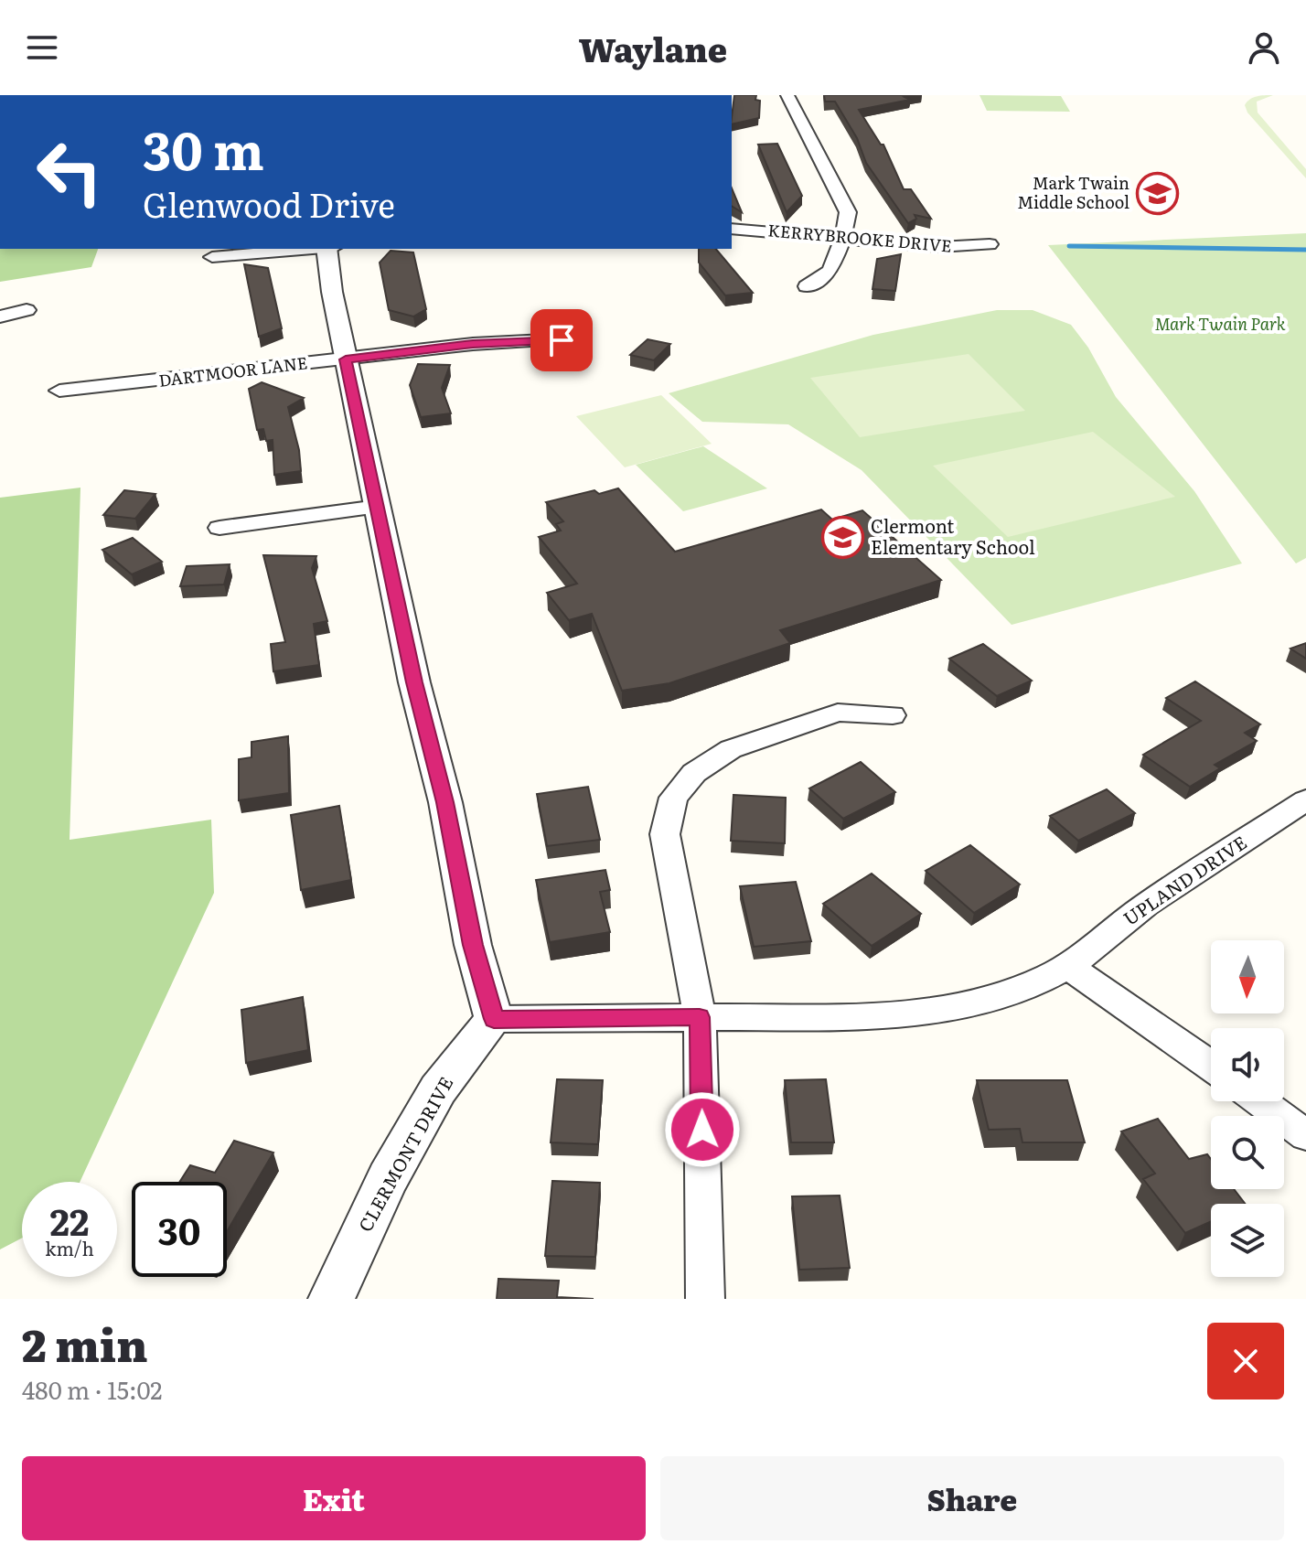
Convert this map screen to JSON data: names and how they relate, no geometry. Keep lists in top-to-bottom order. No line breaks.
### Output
{"streets":{"street":["KERRYBROOKE DRIVE","DARTMOOR LANE","UPLAND DRIVE","CLERMONT DRIVE"]},"crossings":[["UPLAND DRIVE","CLERMONT DRIVE"]],"parks":["Mark Twain Park"],"places":{"school or university":["Mark Twain Middle School","Clermont Elementary School"]},"north":"bottom","page":{"header":"Waylane","turn":["30 m","Glenwood Drive"],"speed":"22 km/h","limit":"30","heading":["2 min","480 m · 15:02"],"buttons":["Exit","Share"]}}
